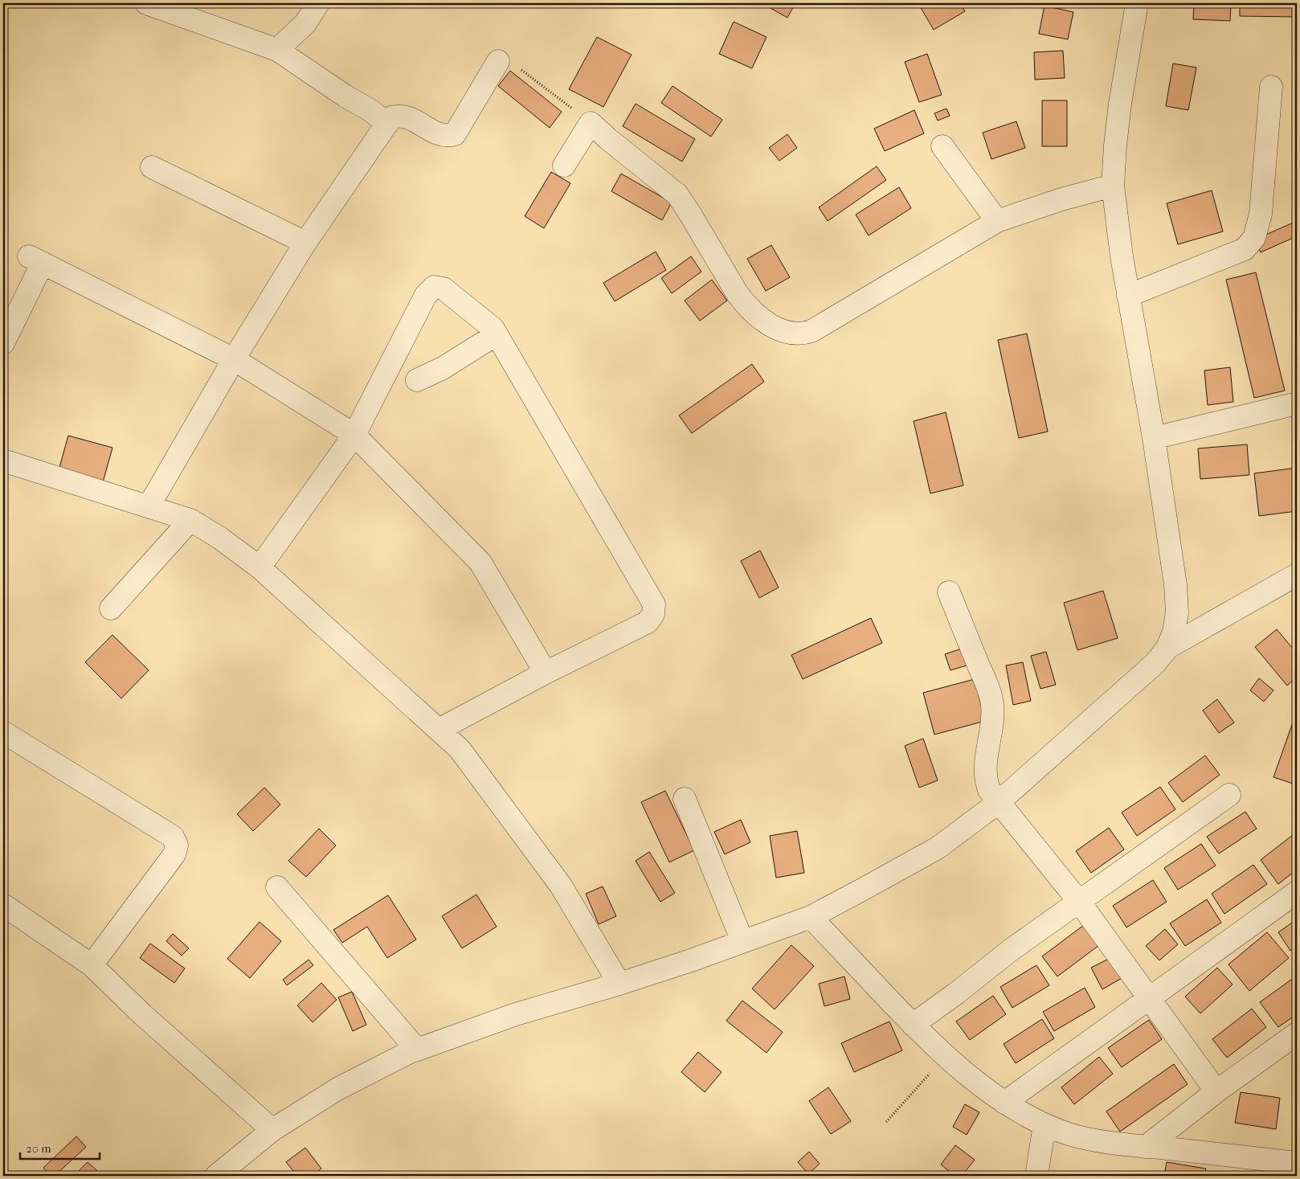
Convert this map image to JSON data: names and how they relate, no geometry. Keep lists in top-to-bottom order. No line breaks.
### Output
{"scale_bar":"20 m"}
